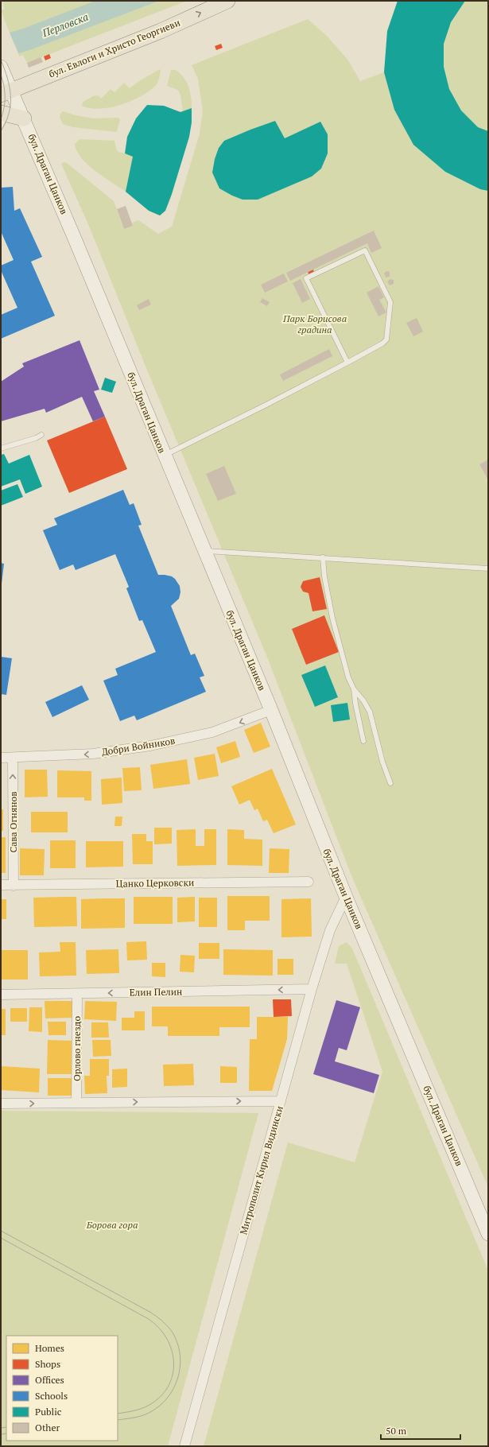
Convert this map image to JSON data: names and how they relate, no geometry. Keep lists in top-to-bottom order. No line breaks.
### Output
{"streets":{"main road":["бул. Евлоги и Христо Георгиеви"],"street":["бул. Драган Цанков","Добри Войников","Сава Огнянов","Цанко Церковски","Елин Пелин","Орлово гнездо","Митрополит Кирил Видински"]},"crossings":[["бул. Евлоги и Христо Георгиеви","бул. Драган Цанков"],["бул. Драган Цанков","Добри Войников"],["бул. Драган Цанков","Митрополит Кирил Видински"],["Добри Войников","Сава Огнянов"],["Сава Огнянов","Цанко Церковски"],["Елин Пелин","Орлово гнездо"],["Елин Пелин","Митрополит Кирил Видински"]],"one_way":["бул. Евлоги и Христо Георгиеви","Добри Войников","Сава Огнянов","Елин Пелин"],"water":["Перловска"],"parks":["Парк Борисова градина","Борова гора"],"legend":["Homes","Shops","Offices","Schools","Public","Other"],"scale_bar":"50 m"}
